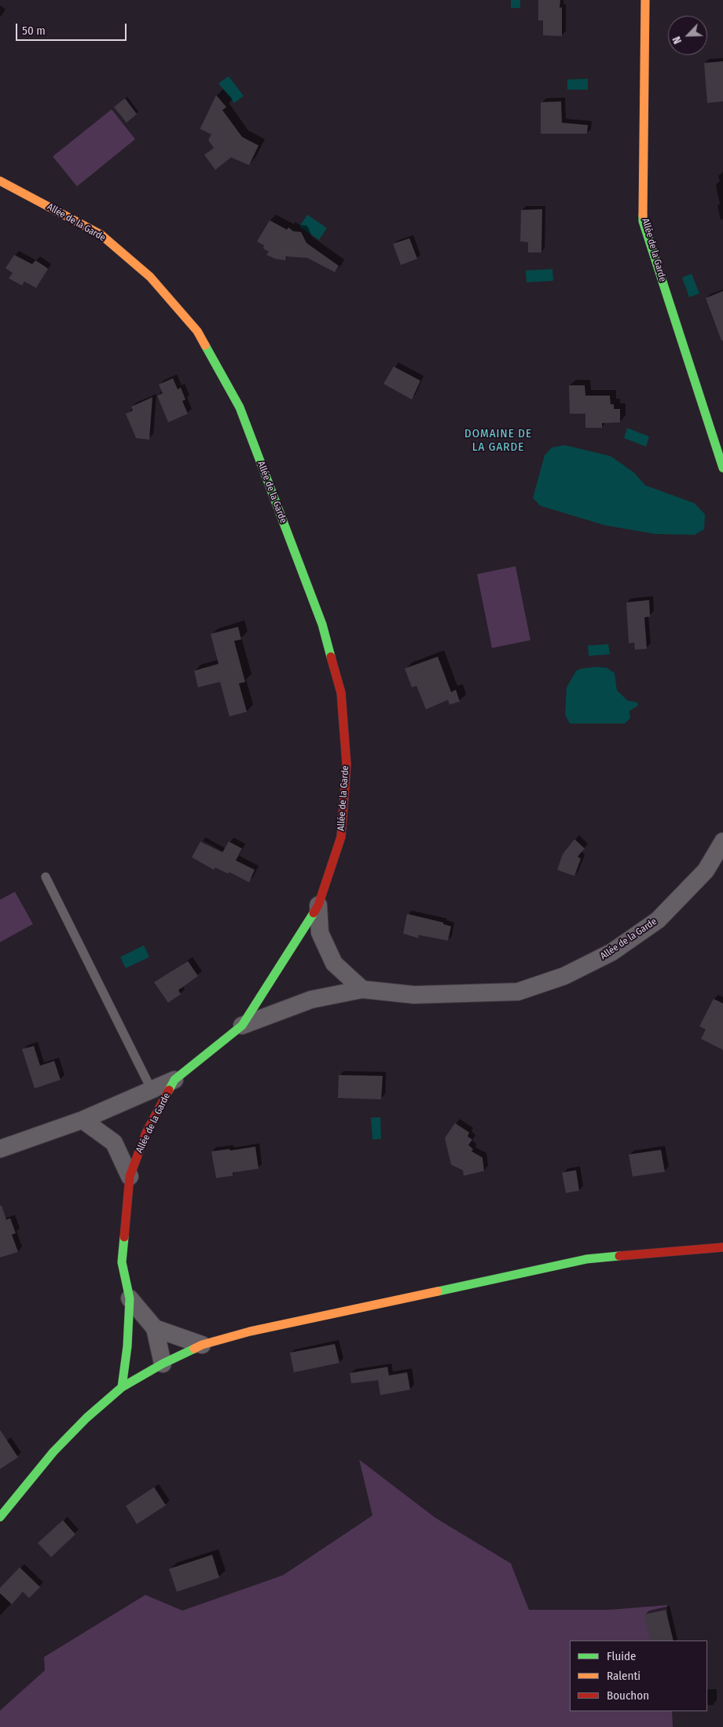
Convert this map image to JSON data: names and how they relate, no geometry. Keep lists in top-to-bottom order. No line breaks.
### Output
{"streets":{"street":["Allée de la Garde"]},"districts":["DOMAINE DE LA GARDE"],"legend":["Fluide","Ralenti","Bouchon"],"scale_bar":"50 m","north":"bottom left"}
